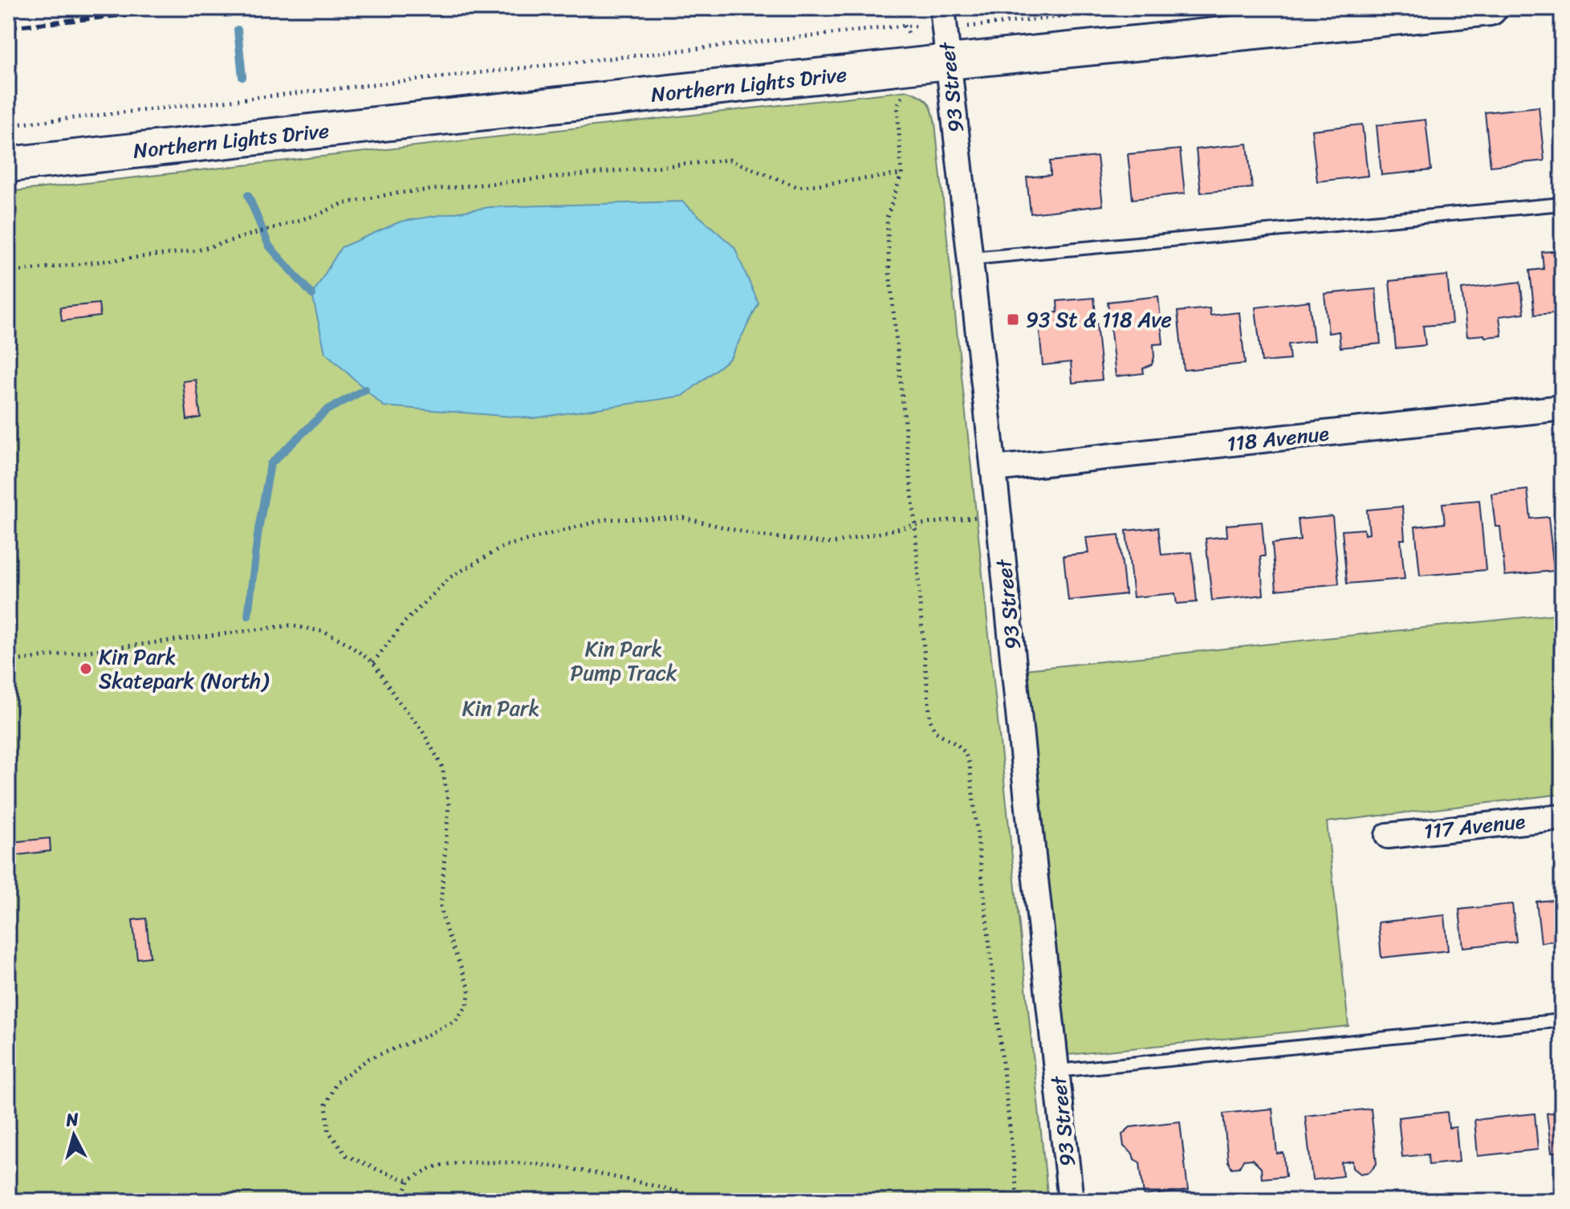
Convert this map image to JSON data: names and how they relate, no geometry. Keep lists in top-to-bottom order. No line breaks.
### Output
{"streets":{"main road":["Northern Lights Drive"],"street":["93 Street","118 Avenue","117 Avenue"]},"crossings":[["Northern Lights Drive","93 Street"],["93 Street","118 Avenue"]],"parks":["Kin Park Pump Track","Kin Park"],"places":{"transit":["93 St & 118 Ave"],"other":["Kin Park Skatepark (North)"]},"north":"top"}
